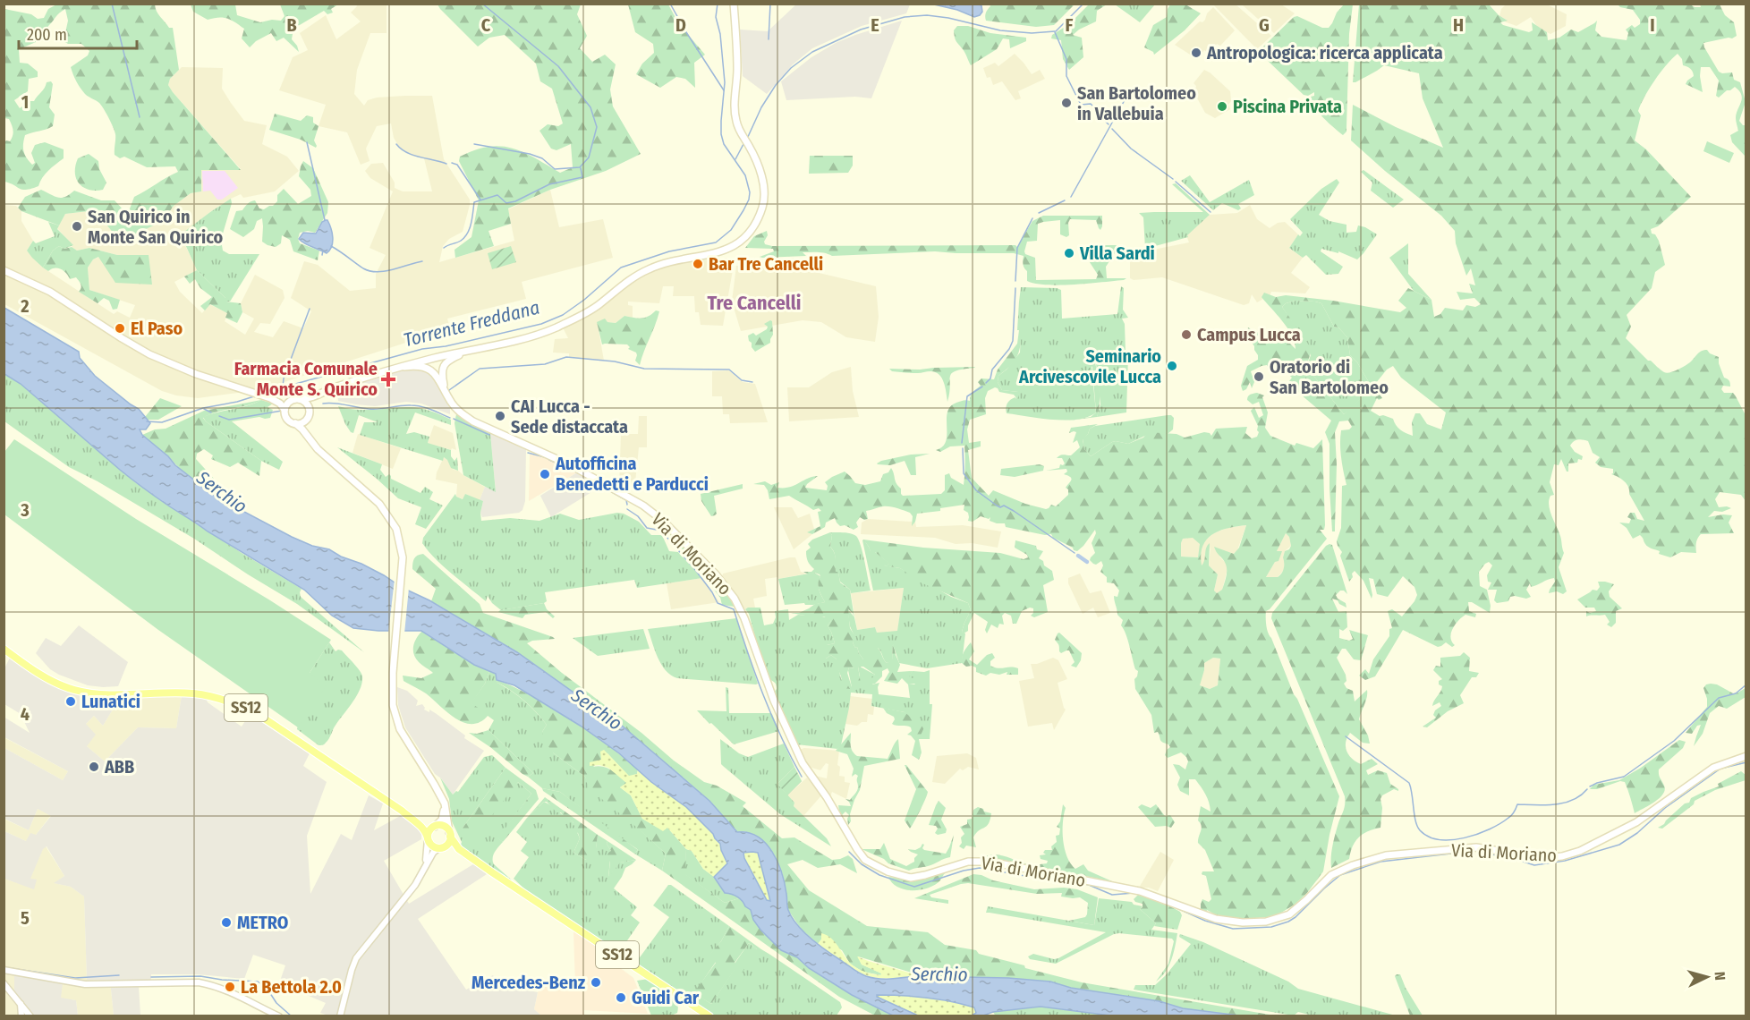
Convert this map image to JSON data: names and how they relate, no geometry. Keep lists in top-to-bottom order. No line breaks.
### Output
{"streets":{"main road":["Via di Moriano","SS12"]},"districts":["Tre Cancelli"],"water":["Torrente Freddana","Serchio"],"places":{"other":["Antropologica: ricerca applicata","San Bartolomeo in Vallebuia","Piscina Privata","San Quirico in Monte San Quirico","Villa Sardi","Bar Tre Cancelli","El Paso","Campus Lucca","Seminario Arcivescovile Lucca","Oratorio di San Bartolomeo","CAI Lucca - Sede distaccata","Autofficina Benedetti e Parducci","Lunatici","ABB","METRO","Mercedes-Benz","La Bettola 2.0","Guidi Car"],"health":["Farmacia Comunale Monte S. Quirico"]},"scale_bar":"200 m","north":"right","grid":{"columns":["B","C","D","E","F","G","H","I"],"rows":["1","2","3","4","5"]}}
